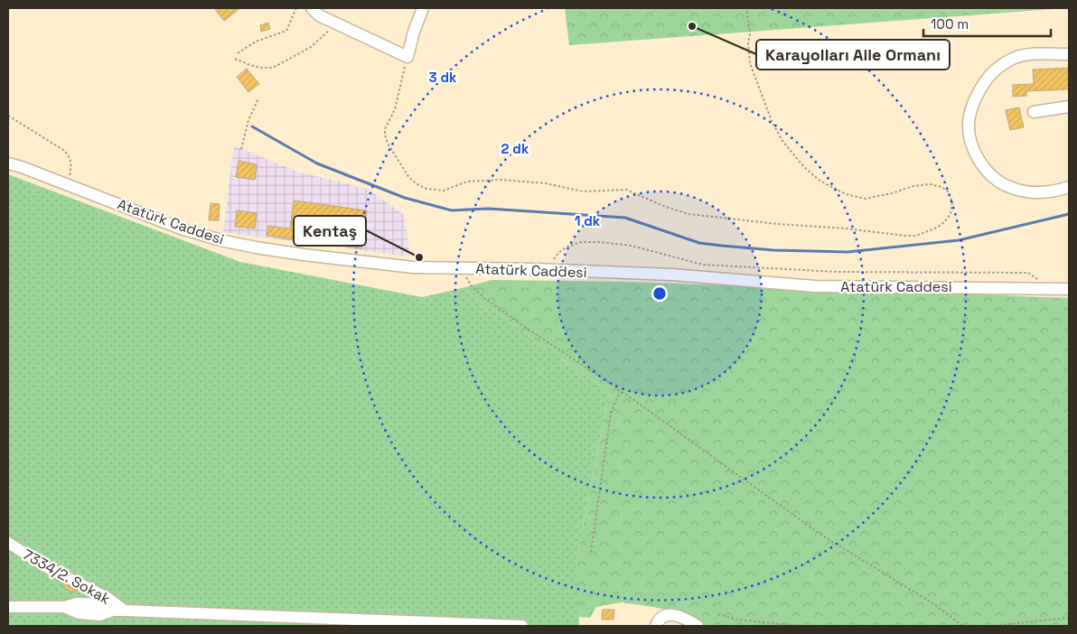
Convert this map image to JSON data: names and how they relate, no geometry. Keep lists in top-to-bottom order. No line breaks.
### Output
{"streets":{"street":["Atatürk Caddesi","7334/2. Sokak"]},"places":["Karayolları Aile Ormanı","Kentaş"],"scale_bar":"100 m","rings":["3 dk","2 dk","1 dk"]}
